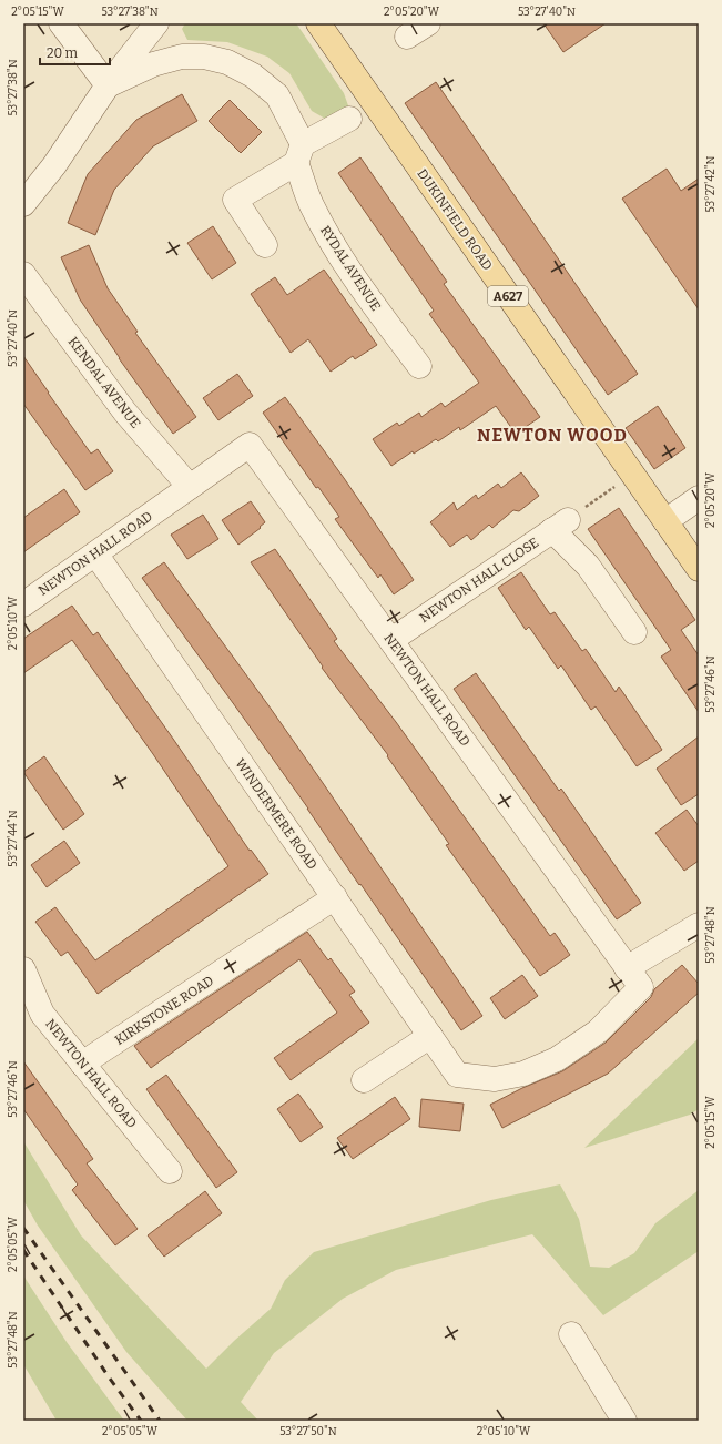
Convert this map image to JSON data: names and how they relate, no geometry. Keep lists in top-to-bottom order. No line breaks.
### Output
{"streets":{"main road":["DUKINFIELD ROAD","A627"],"street":["RYDAL AVENUE","KENDAL AVENUE","NEWTON HALL ROAD","NEWTON HALL CLOSE","WINDERMERE ROAD","KIRKSTONE ROAD"]},"crossings":[["KENDAL AVENUE","NEWTON HALL ROAD"],["NEWTON HALL ROAD","NEWTON HALL CLOSE"],["NEWTON HALL ROAD","WINDERMERE ROAD"],["NEWTON HALL ROAD","KIRKSTONE ROAD"],["WINDERMERE ROAD","KIRKSTONE ROAD"]],"districts":["NEWTON WOOD"],"scale_bar":"20 m","coordinates":["2°05'15\"W","53°27'38\"N","2°05'20\"W","53°27'40\"N","53°27'42\"N","2°05'10\"W","53°27'46\"N","53°27'44\"N","53°27'48\"N","2°05'05\"W","53°27'50\"N"]}
